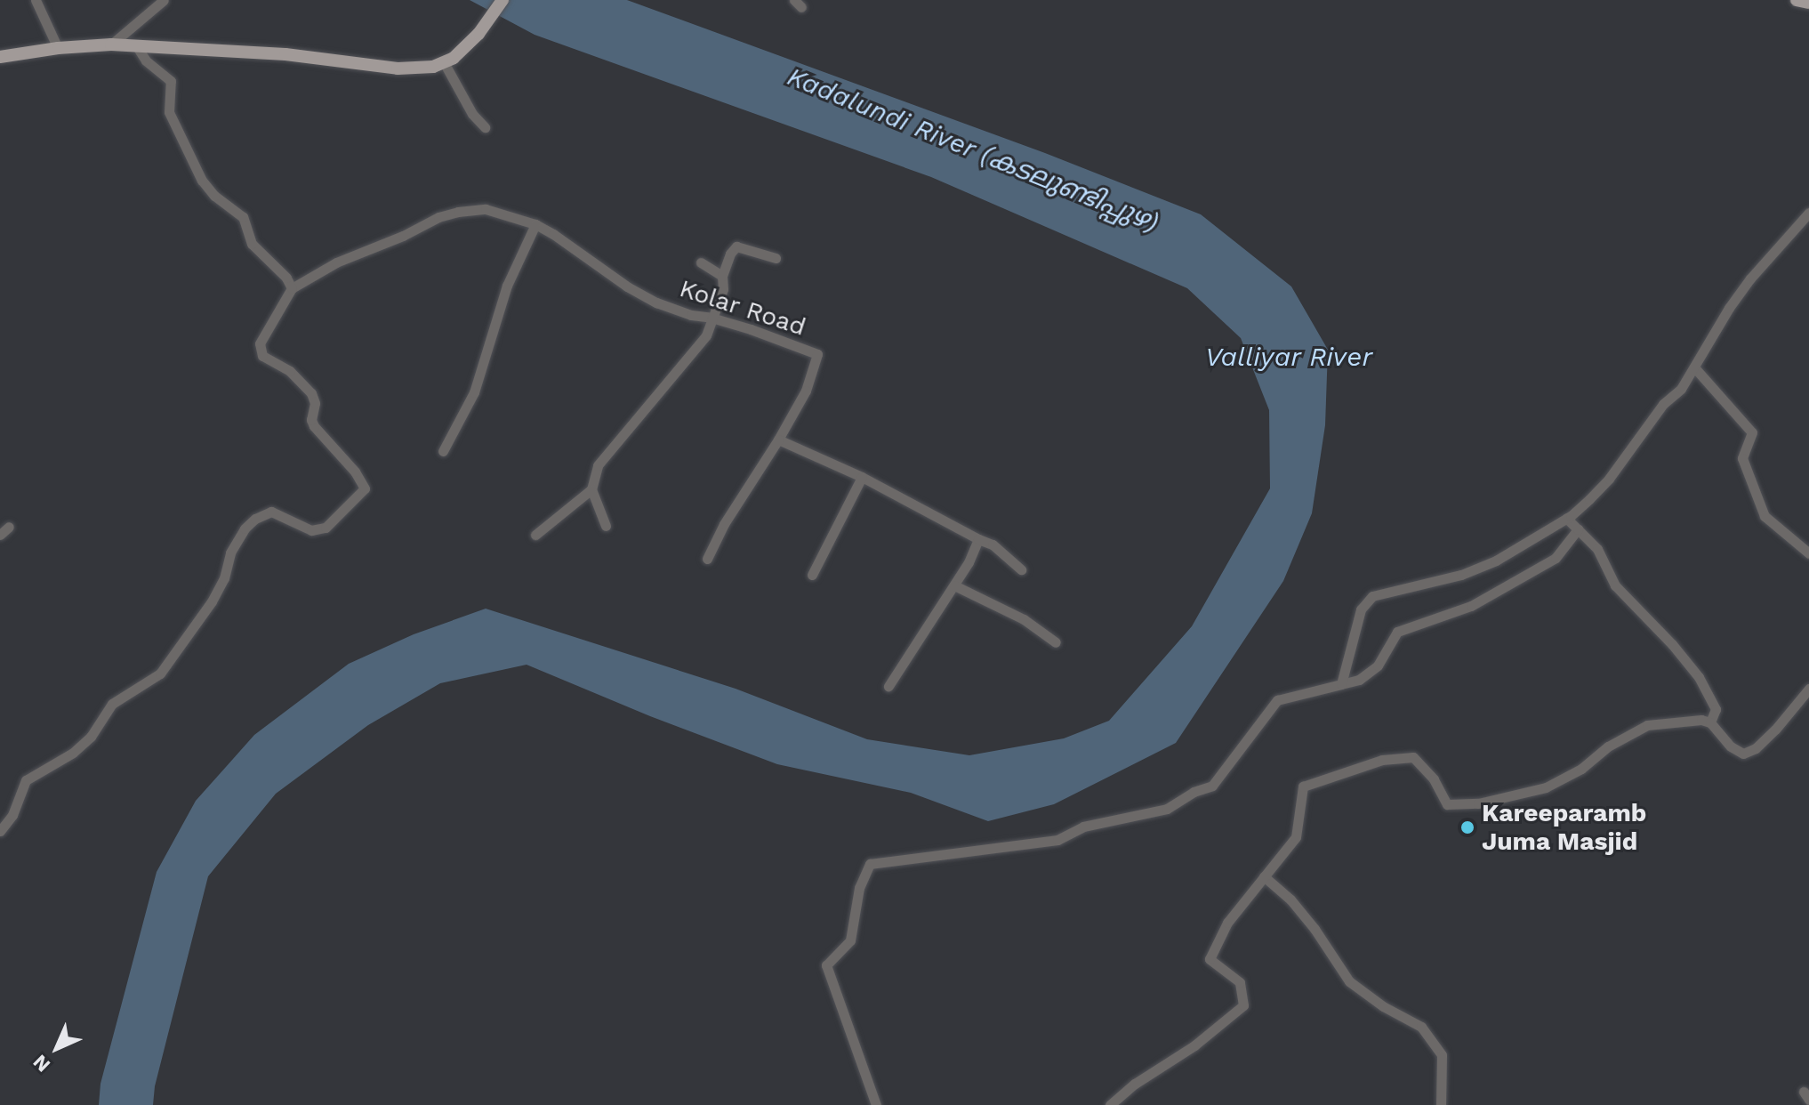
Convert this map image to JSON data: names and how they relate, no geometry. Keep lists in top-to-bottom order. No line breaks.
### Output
{"streets":{"street":["Kolar Road"]},"water":["Kadalundi River (കടലുണ്ടിപ്പുഴ)","Valliyar River"],"places":["Kareeparamb Juma Masjid"],"north":"bottom left"}
